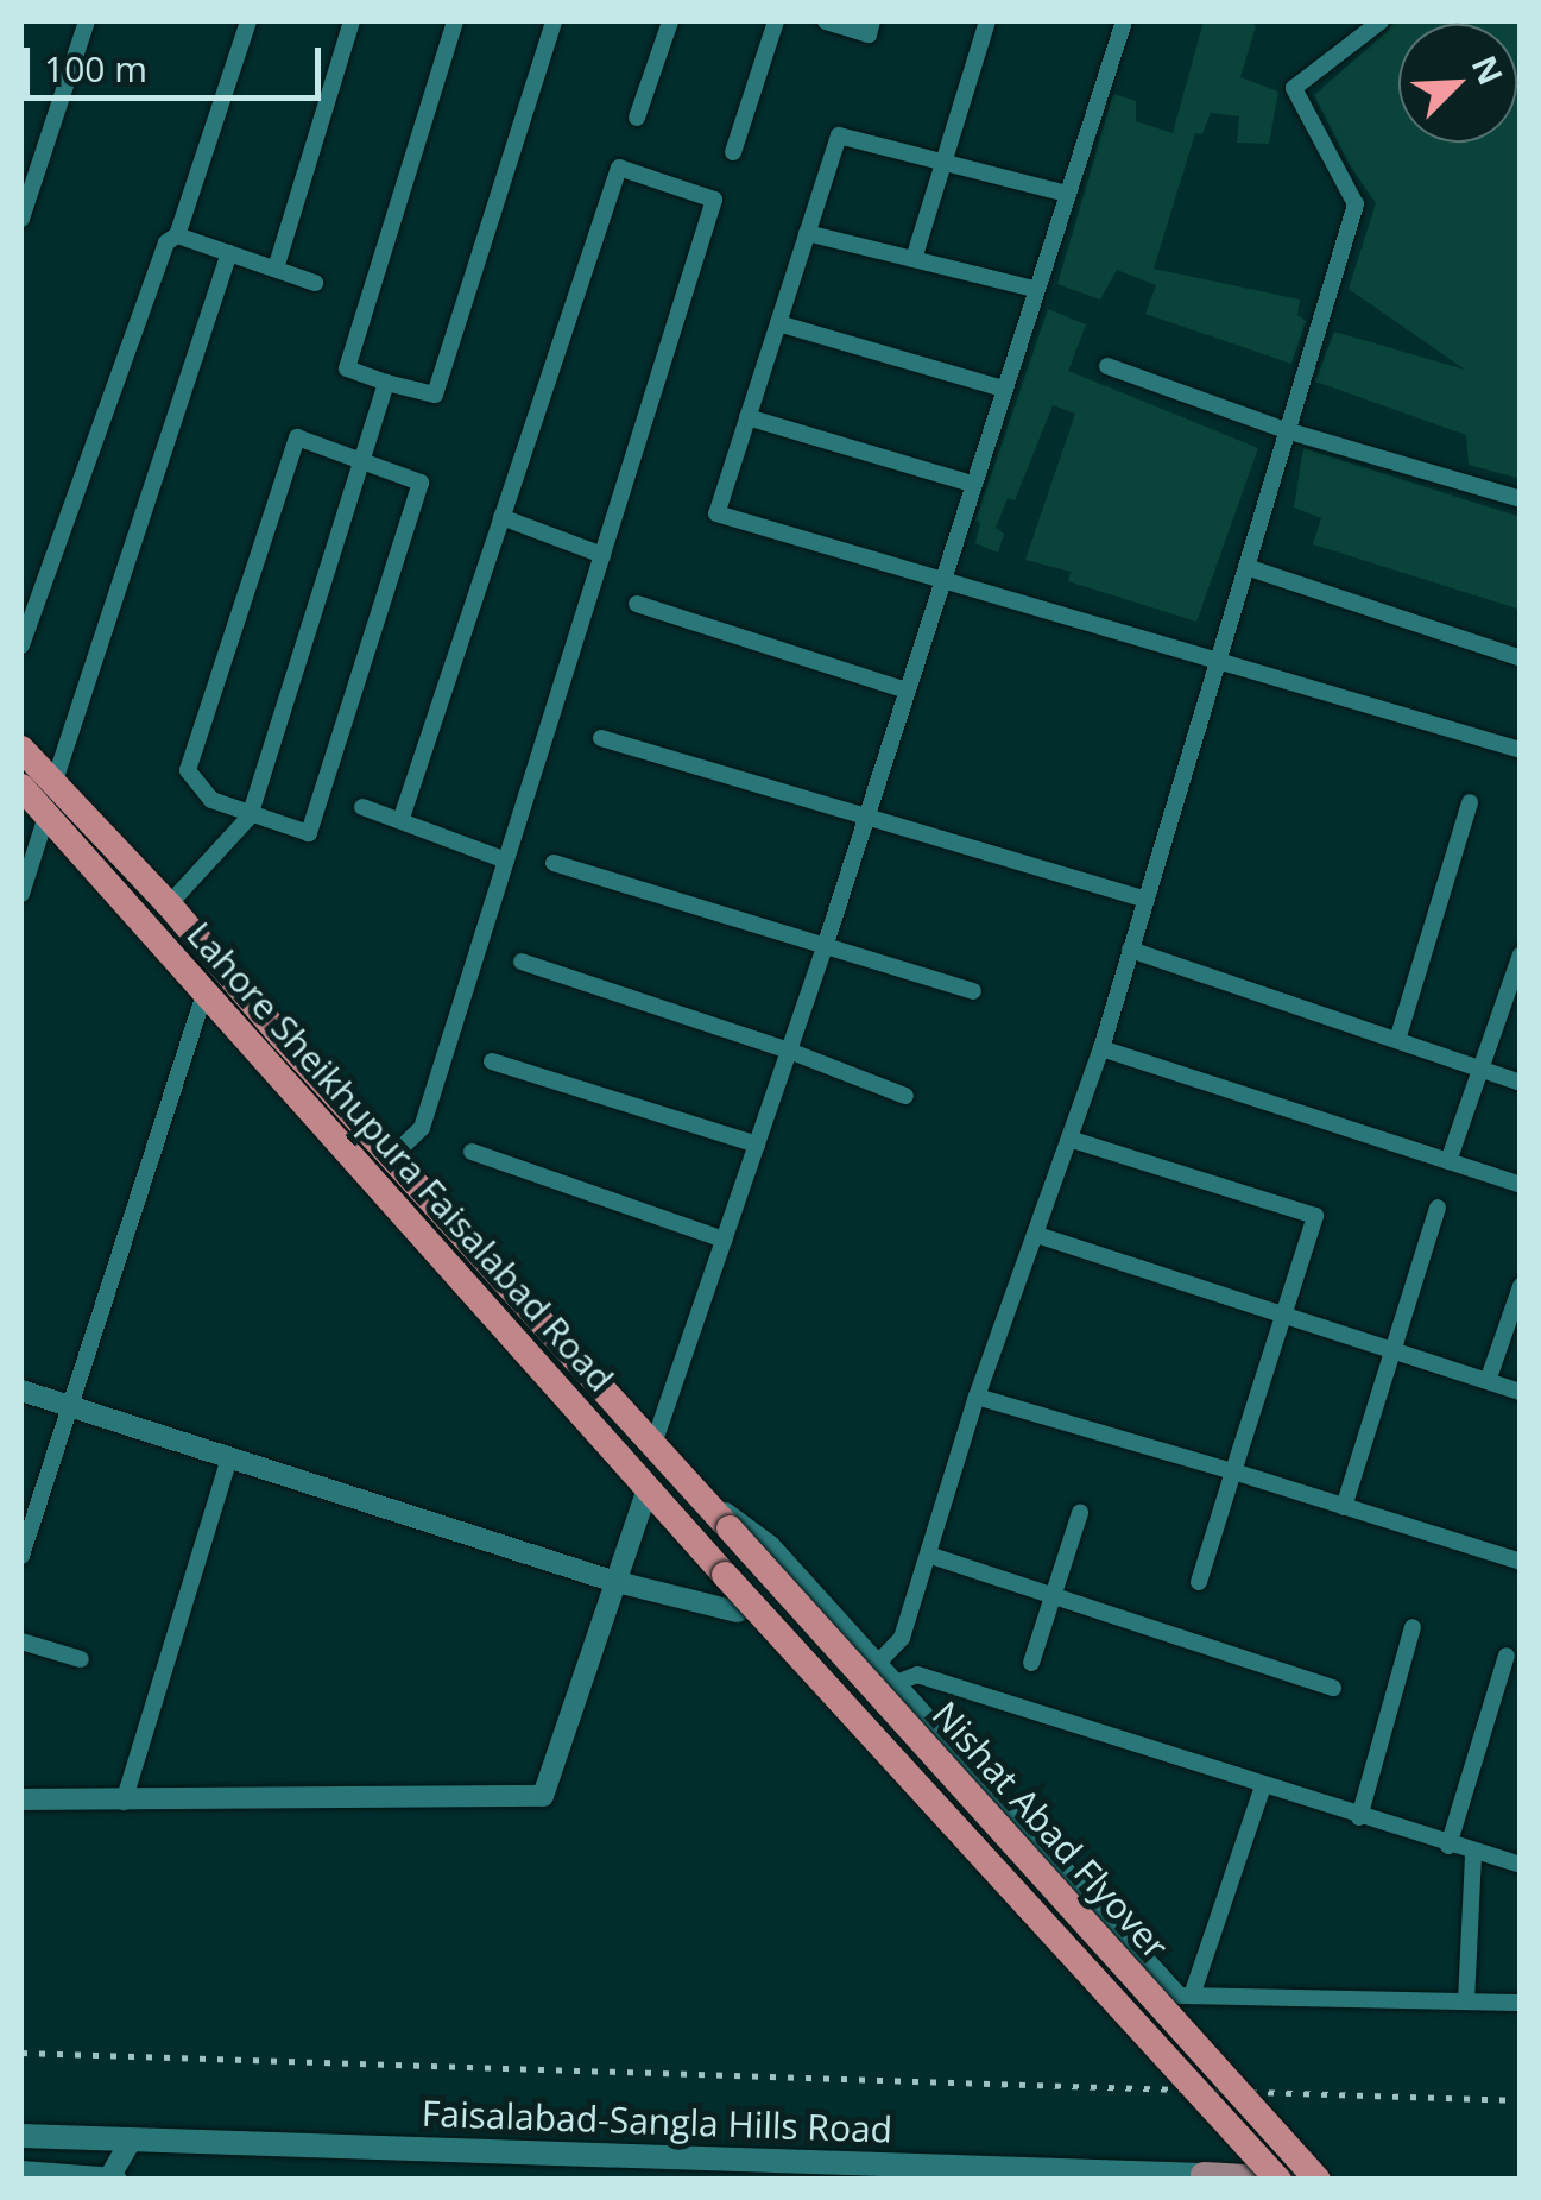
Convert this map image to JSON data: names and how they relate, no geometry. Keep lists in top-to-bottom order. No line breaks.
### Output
{"streets":{"highway":["Lahore Sheikhupura Faisalabad Road","Nishat Abad Flyover"],"main road":["Faisalabad-Sangla Hills Road"]},"crossings":[["Lahore Sheikhupura Faisalabad Road","Nishat Abad Flyover"]],"scale_bar":"100 m","north":"top right"}
